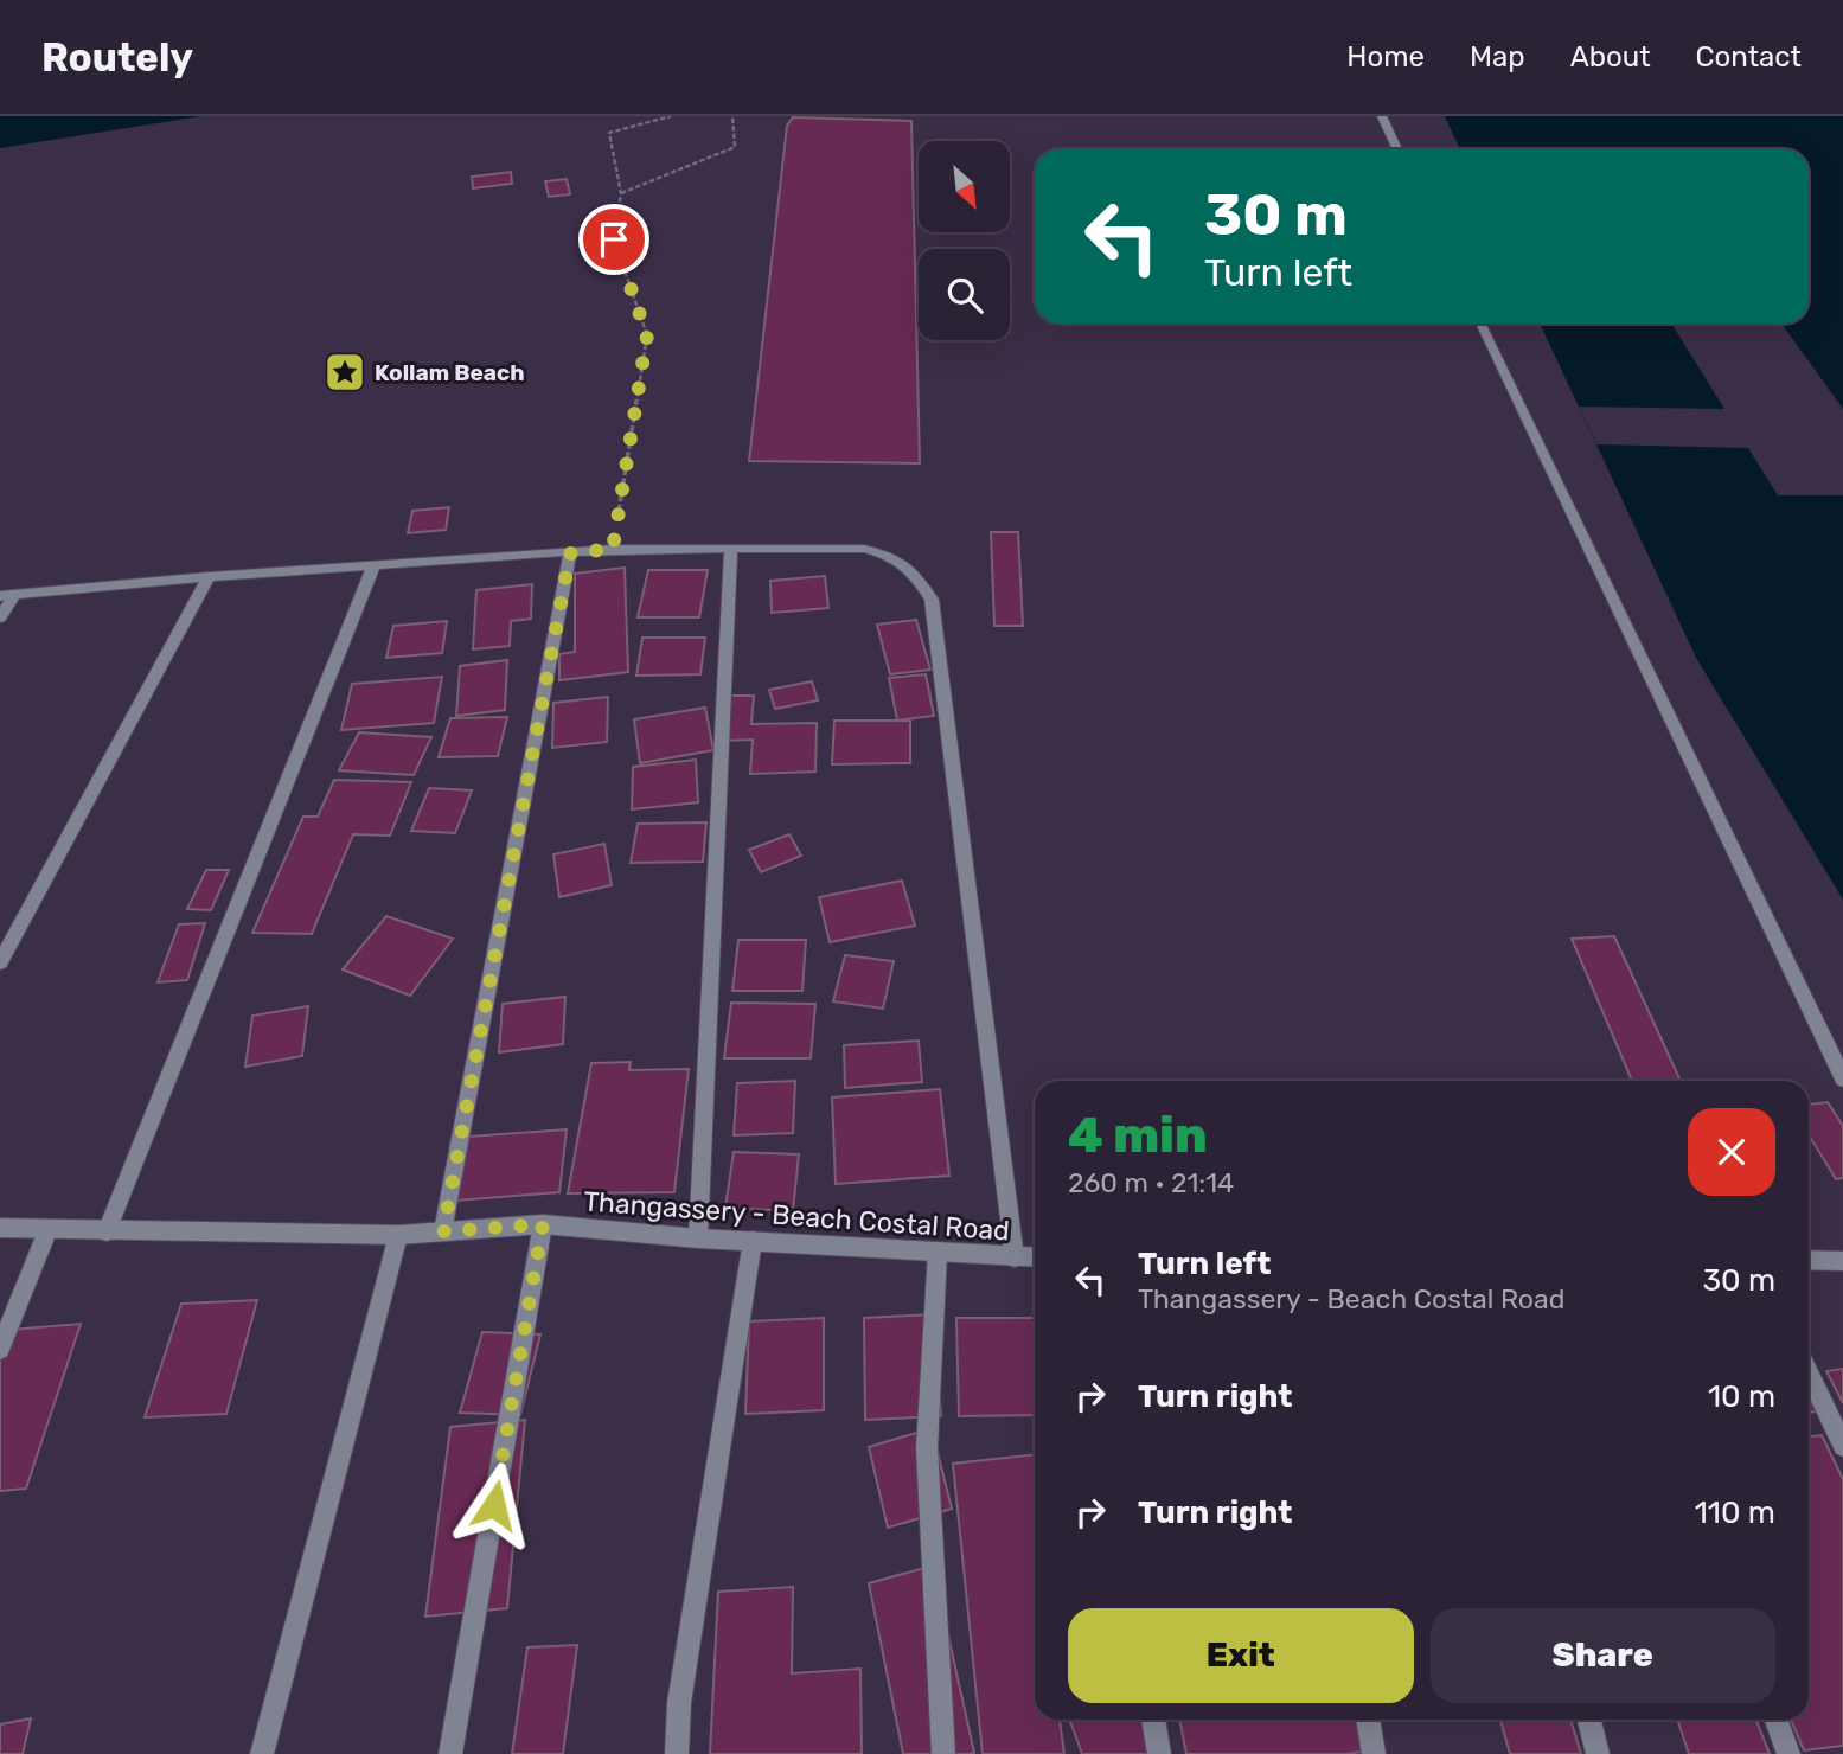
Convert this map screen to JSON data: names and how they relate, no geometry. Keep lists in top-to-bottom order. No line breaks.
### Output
{"streets":{"street":["Thangassery - Beach Costal Road"]},"places":{"place":["Kollam Beach"]},"north":"bottom right","page":{"header":"Routely","nav":["Home","Map","About","Contact"],"turn":["30 m","Turn left"],"heading":["4 min","260 m · 21:14"],"list":[{"name":"Turn left","note":"Thangassery - Beach Costal Road","value":"30 m"},{"name":"Turn right","value":"10 m"},{"name":"Turn right","value":"110 m"}],"buttons":["Exit","Share"]}}
